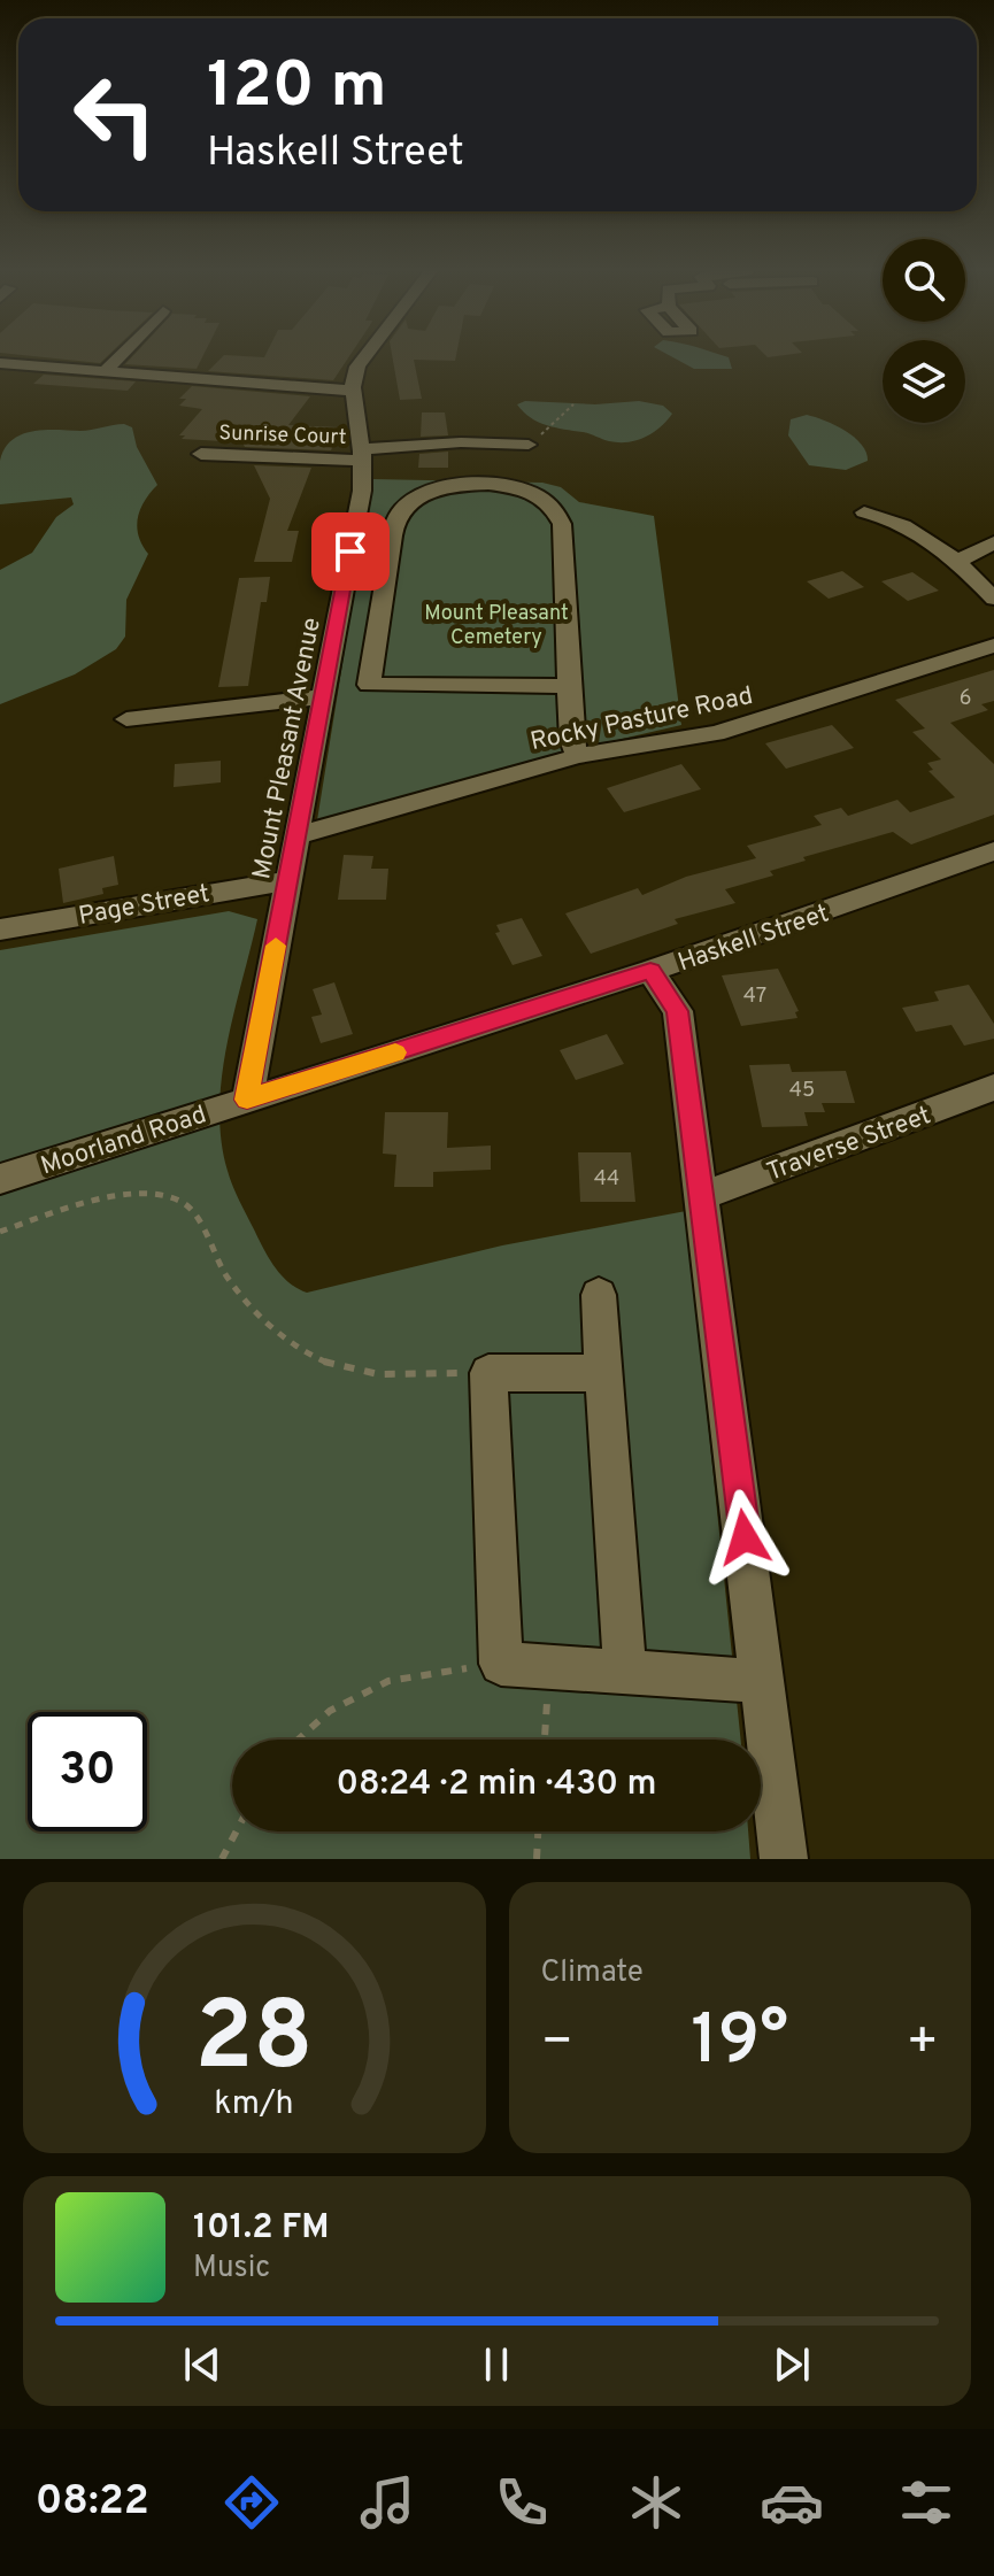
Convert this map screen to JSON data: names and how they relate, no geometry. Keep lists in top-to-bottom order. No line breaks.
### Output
{"streets":{"street":["Sunrise Court","Rocky Pasture Road","Mount Pleasant Avenue","Page Street","Haskell Street","Moorland Road","Traverse Street"]},"crossings":[["Sunrise Court","Mount Pleasant Avenue"],["Rocky Pasture Road","Mount Pleasant Avenue"],["Mount Pleasant Avenue","Page Street"],["Mount Pleasant Avenue","Haskell Street"],["Mount Pleasant Avenue","Moorland Road"],["Haskell Street","Moorland Road"]],"parks":["Mount Pleasant Cemetery"],"house_numbers":["6","47","45","44"],"page":{"turn":["120 m","Haskell Street"],"limit":"30","trip":"08:24 · 2 min · 430 m","tile":"Climate","heat":["−","19°","+"],"song":["101.2 FM","Music"],"tabs":"08:22","gauge":["28","km/h"]}}
